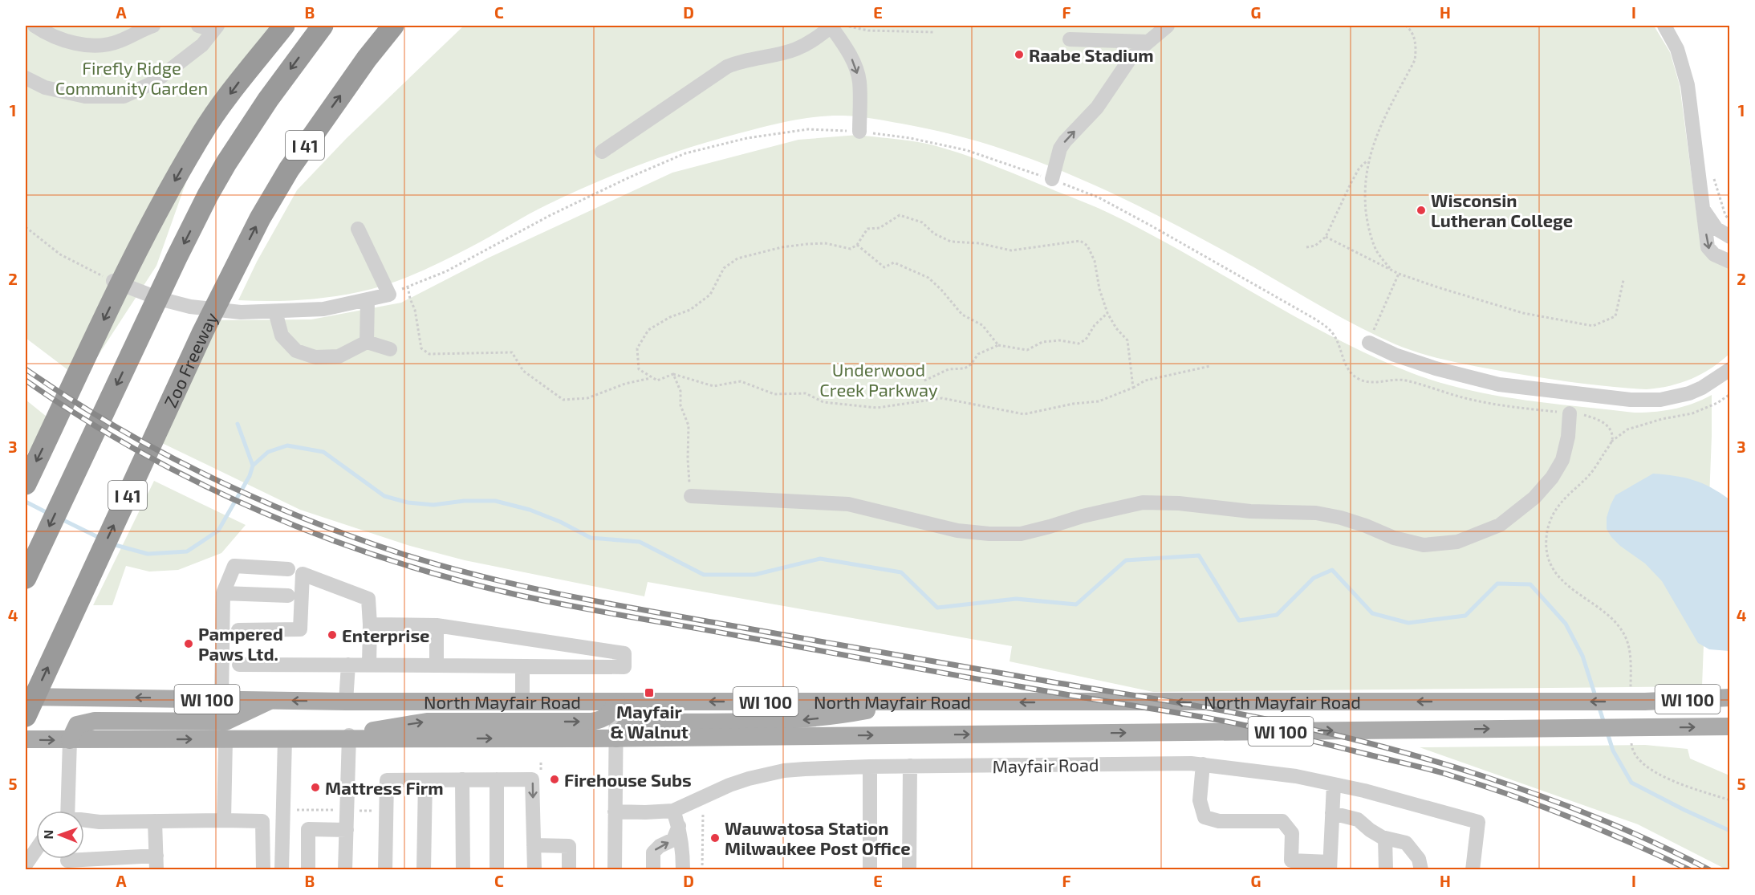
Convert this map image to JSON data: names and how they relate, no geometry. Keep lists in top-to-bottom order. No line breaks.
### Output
{"streets":{"highway":["I 41","Zoo Freeway"],"main road":["WI 100","North Mayfair Road"],"street":["Mayfair Road"]},"parks":["Firefly Ridge Community Garden","Underwood Creek Parkway"],"places":{"other":["Raabe Stadium","Wisconsin Lutheran College","Enterprise","Pampered Paws Ltd.","Firehouse Subs","Mattress Firm","Wauwatosa Station Milwaukee Post Office"],"transit":["Mayfair & Walnut"]},"north":"left","grid":{"columns":["A","B","C","D","E","F","G","H","I"],"rows":["1","2","3","4","5"]}}
